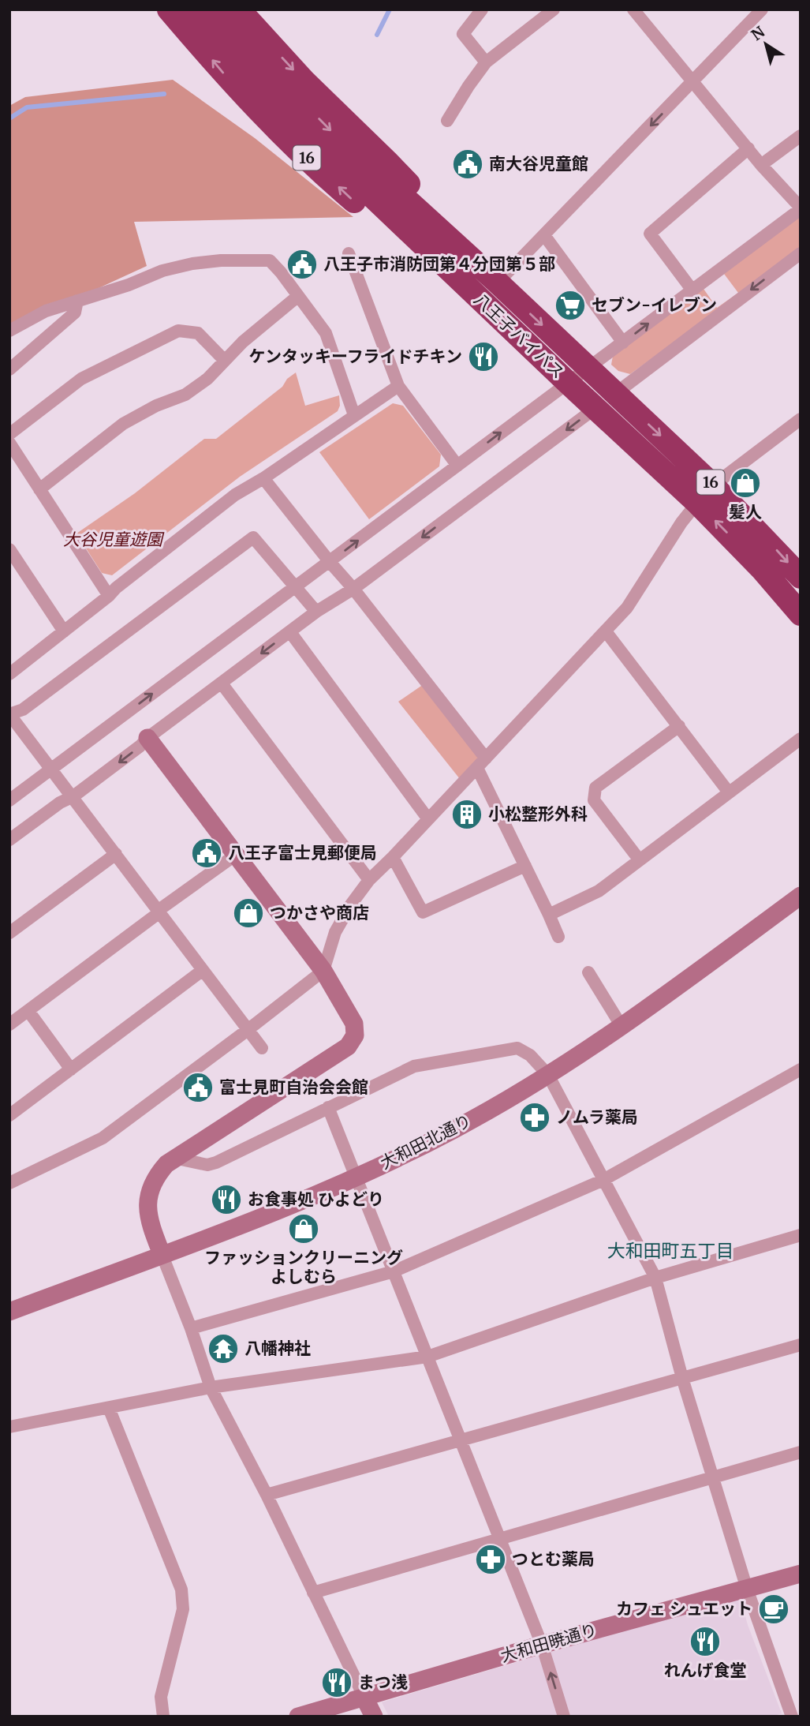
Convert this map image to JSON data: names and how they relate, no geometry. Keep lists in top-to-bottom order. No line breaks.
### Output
{"streets":{"highway":["16","八王子バイパス"],"street":["大和田北通り","大和田暁通り"]},"crossings":[["16","八王子バイパス"]],"districts":["大和田町五丁目"],"parks":["大谷児童遊園"],"places":{"public building":["南大谷児童館","八王子市消防団第４分団第５部","八王子富士見郵便局","富士見町自治会会館"],"supermarket":["セブン-イレブン"],"restaurant":["ケンタッキーフライドチキン","お食事処 ひよどり","れんげ食堂","まつ浅"],"shop":["髪人","つかさや商店","ファッションクリーニング よしむら"],"building":["小松整形外科"],"pharmacy":["ノムラ薬局","つとむ薬局"],"temple":["八幡神社"],"cafe":["カフェ シュエット"]},"north":"top left"}
